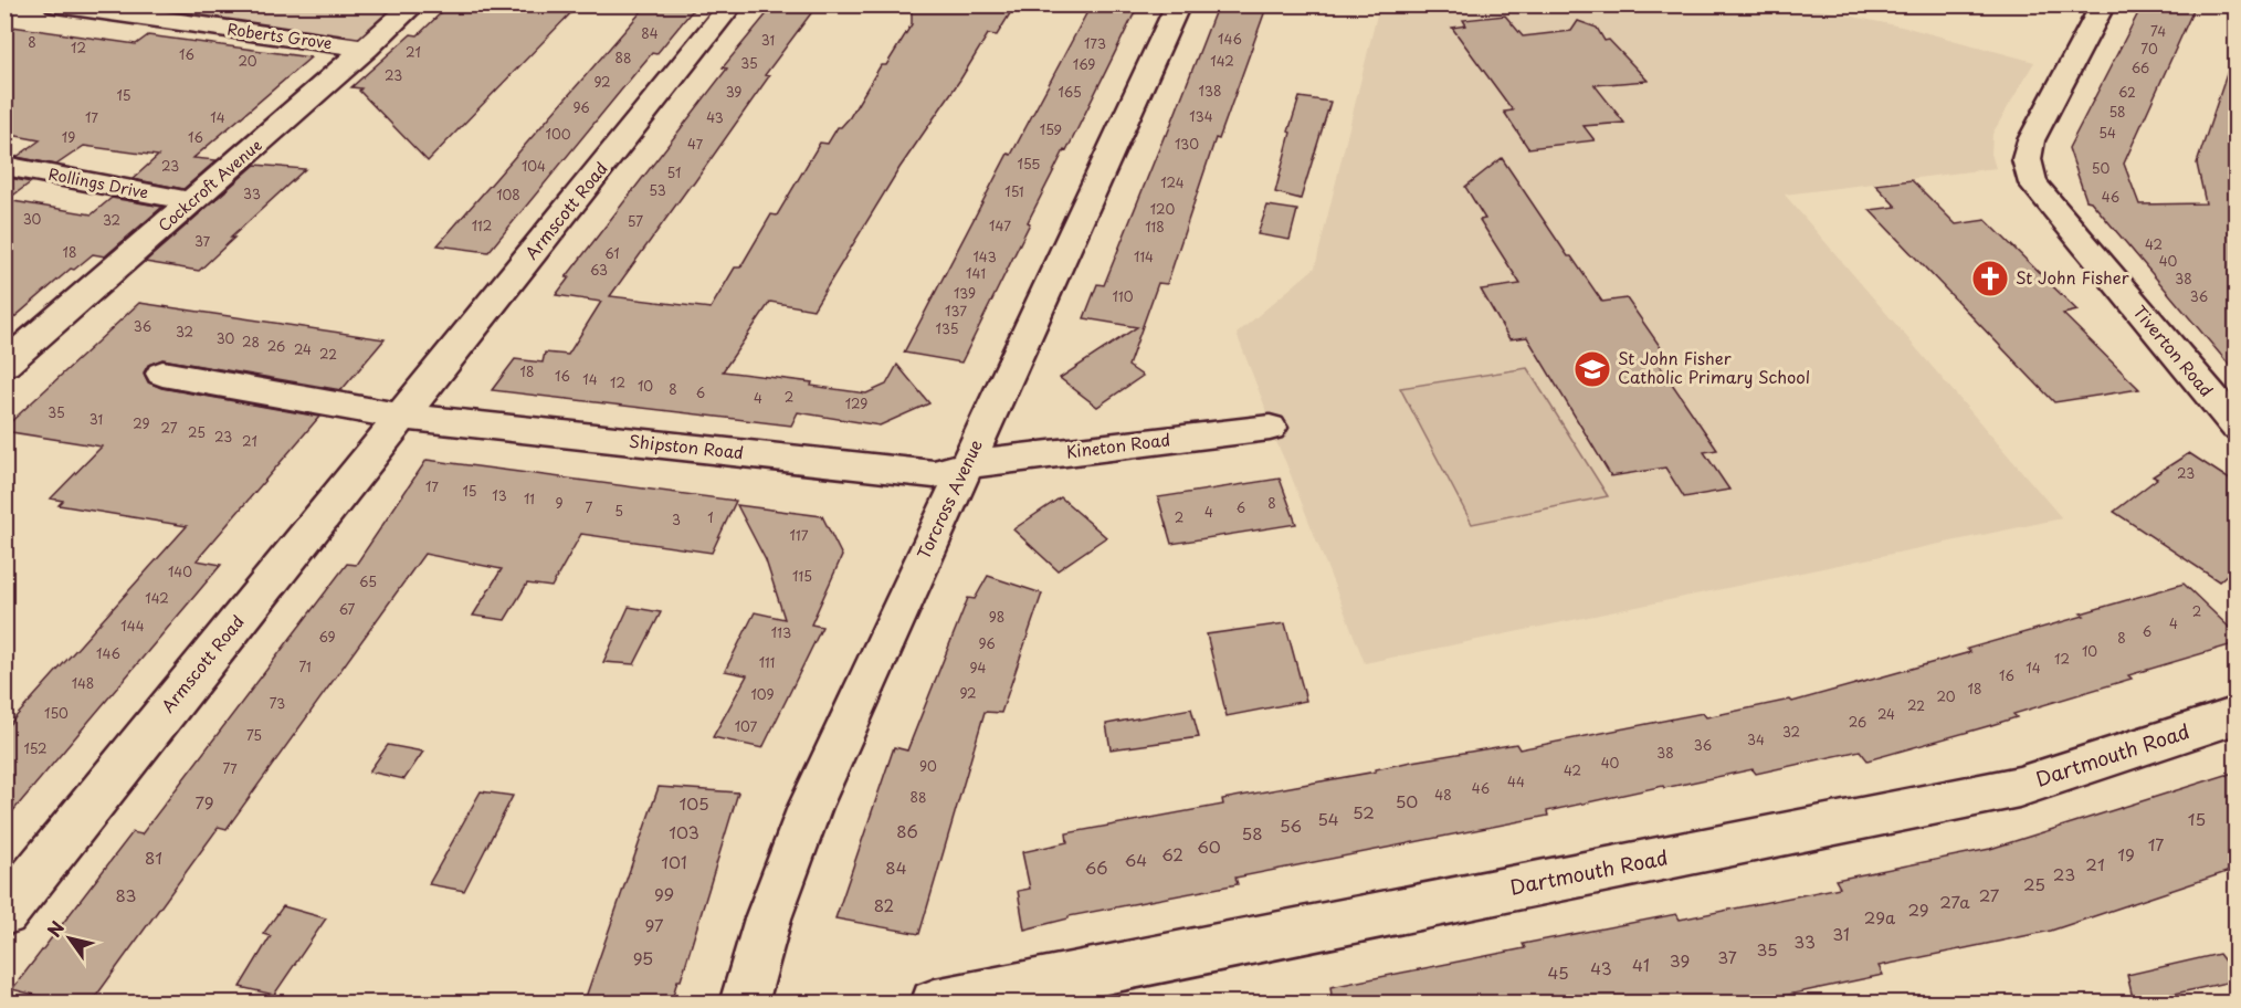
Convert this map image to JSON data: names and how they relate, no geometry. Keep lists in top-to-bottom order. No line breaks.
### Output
{"streets":{"street":["Roberts Grove","Rollings Drive","Cockcroft Avenue","Armscott Road","Tiverton Road","Kineton Road","Shipston Road","Torcross Avenue","Dartmouth Road"]},"crossings":[["Roberts Grove","Cockcroft Avenue"],["Rollings Drive","Cockcroft Avenue"],["Armscott Road","Shipston Road"],["Kineton Road","Shipston Road"],["Kineton Road","Torcross Avenue"],["Shipston Road","Torcross Avenue"]],"places":{"church":["St John Fisher"],"school or university":["St John Fisher Catholic Primary School"]},"house_numbers":["74","84","146","31","8","173","12","70","21","16","88","20","142","35","169","66","23","92","138","39","165","62","15","96","58","134","17","14","43","159","54","100","19","16","47","130","155","23","104","50","51","124","53","151","33","108","46","120","30","32","57","112","147","118","37","42","18","61","143","114","40","63","141","38","139","110","36","137","36","135","32","30","28","26","24","22","18","16","14","12","10","8","6","2","4","129","35","31","29","27","25","23","21","23","17","15","13","11","9","8","7","6","5","4","1","2","3","117","140","115","65","142","67","2","98","4","144","6","113","69","8","96","10","146","12","111","71","94","14","16","148","18","92","109","20","73","22","150","24","26","107","32","75","34","36","152","38","40","90","77","42","44","46","48","88","50","79","105","52","54","15","56","86","103","58","17","60","62","19","81","64","101","21","84","66","23","25","99","83","27","27a","82","29","29a","97","31","33","35","37","95","39","41","43","45"],"north":"top left"}
